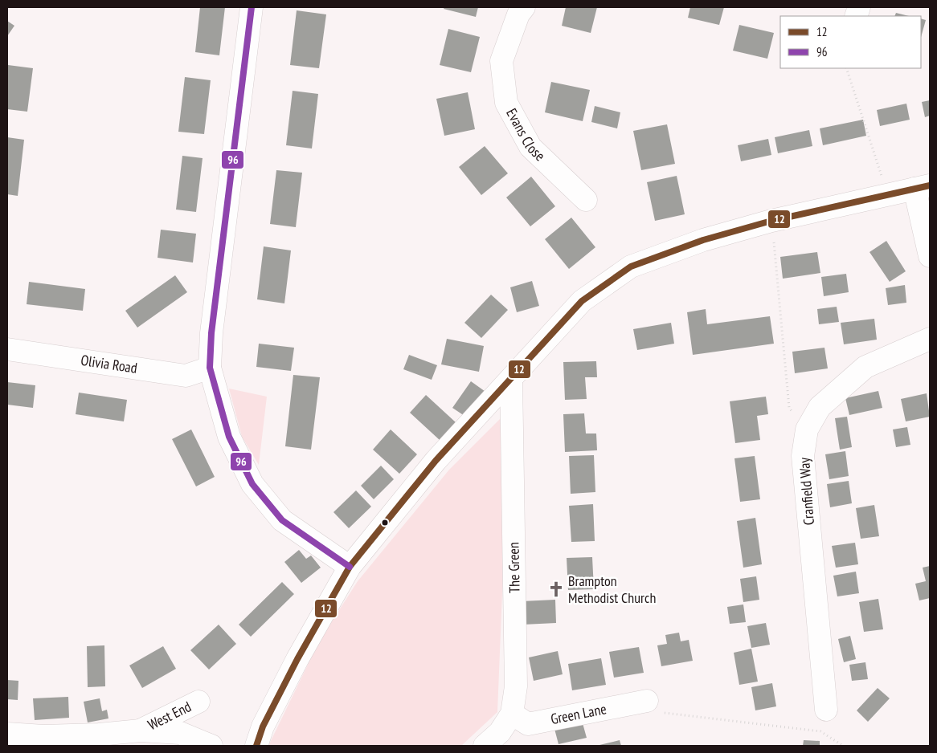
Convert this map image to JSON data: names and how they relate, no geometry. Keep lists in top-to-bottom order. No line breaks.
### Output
{"streets":{"street":["Evans Close","Olivia Road","Cranfield Way","The Green","Green Lane","West End"]},"crossings":[["The Green","Green Lane"]],"places":{"church":["Brampton Methodist Church"]},"lines":["transit line 96","transit line 12"],"legend":["12","96"]}
